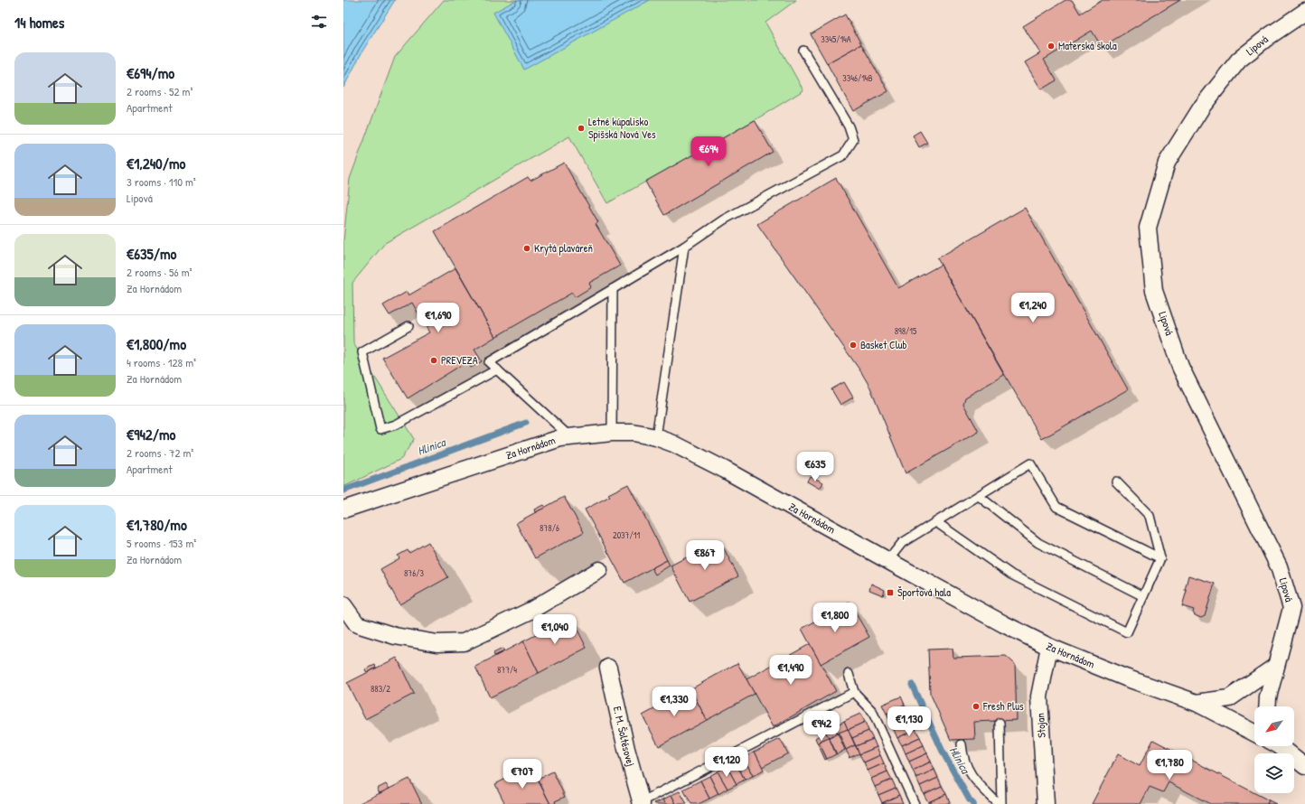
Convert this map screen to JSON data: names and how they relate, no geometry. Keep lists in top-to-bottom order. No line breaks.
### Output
{"streets":{"street":["Lipová","Za Hornádom","Stojan","E. M. Šoltésovej"]},"crossings":[["Za Hornádom","Stojan"]],"water":["Hlinica"],"places":{"other":["Materská škola","Letné kúpalisko Spišská Nová Ves","Krytá plaváreň","Basket Club","PREVEZA","Fresh Plus"],"transit":["Športová hala"]},"house_numbers":["3345/14A","3346/14B","898/15","878/6","2037/11","876/3","877/4","883/2"],"north":"bottom left","page":{"heading":"14 homes","list":[{"name":"€694/mo","note":"2 rooms · 52 m² · Apartment"},{"name":"€1,240/mo","note":"3 rooms · 110 m² · Lipová"},{"name":"€635/mo","note":"2 rooms · 56 m² · Za Hornádom"},{"name":"€1,800/mo","note":"4 rooms · 128 m² · Za Hornádom"},{"name":"€942/mo","note":"2 rooms · 72 m² · Apartment"},{"name":"€1,780/mo","note":"5 rooms · 153 m² · Za Hornádom"}],"price":["€694","€1,240","€1,690","€635","€867","€1,800","€1,040","€1,490","€1,330","€1,130","€942","€1,120","€1,780","€707"]}}
